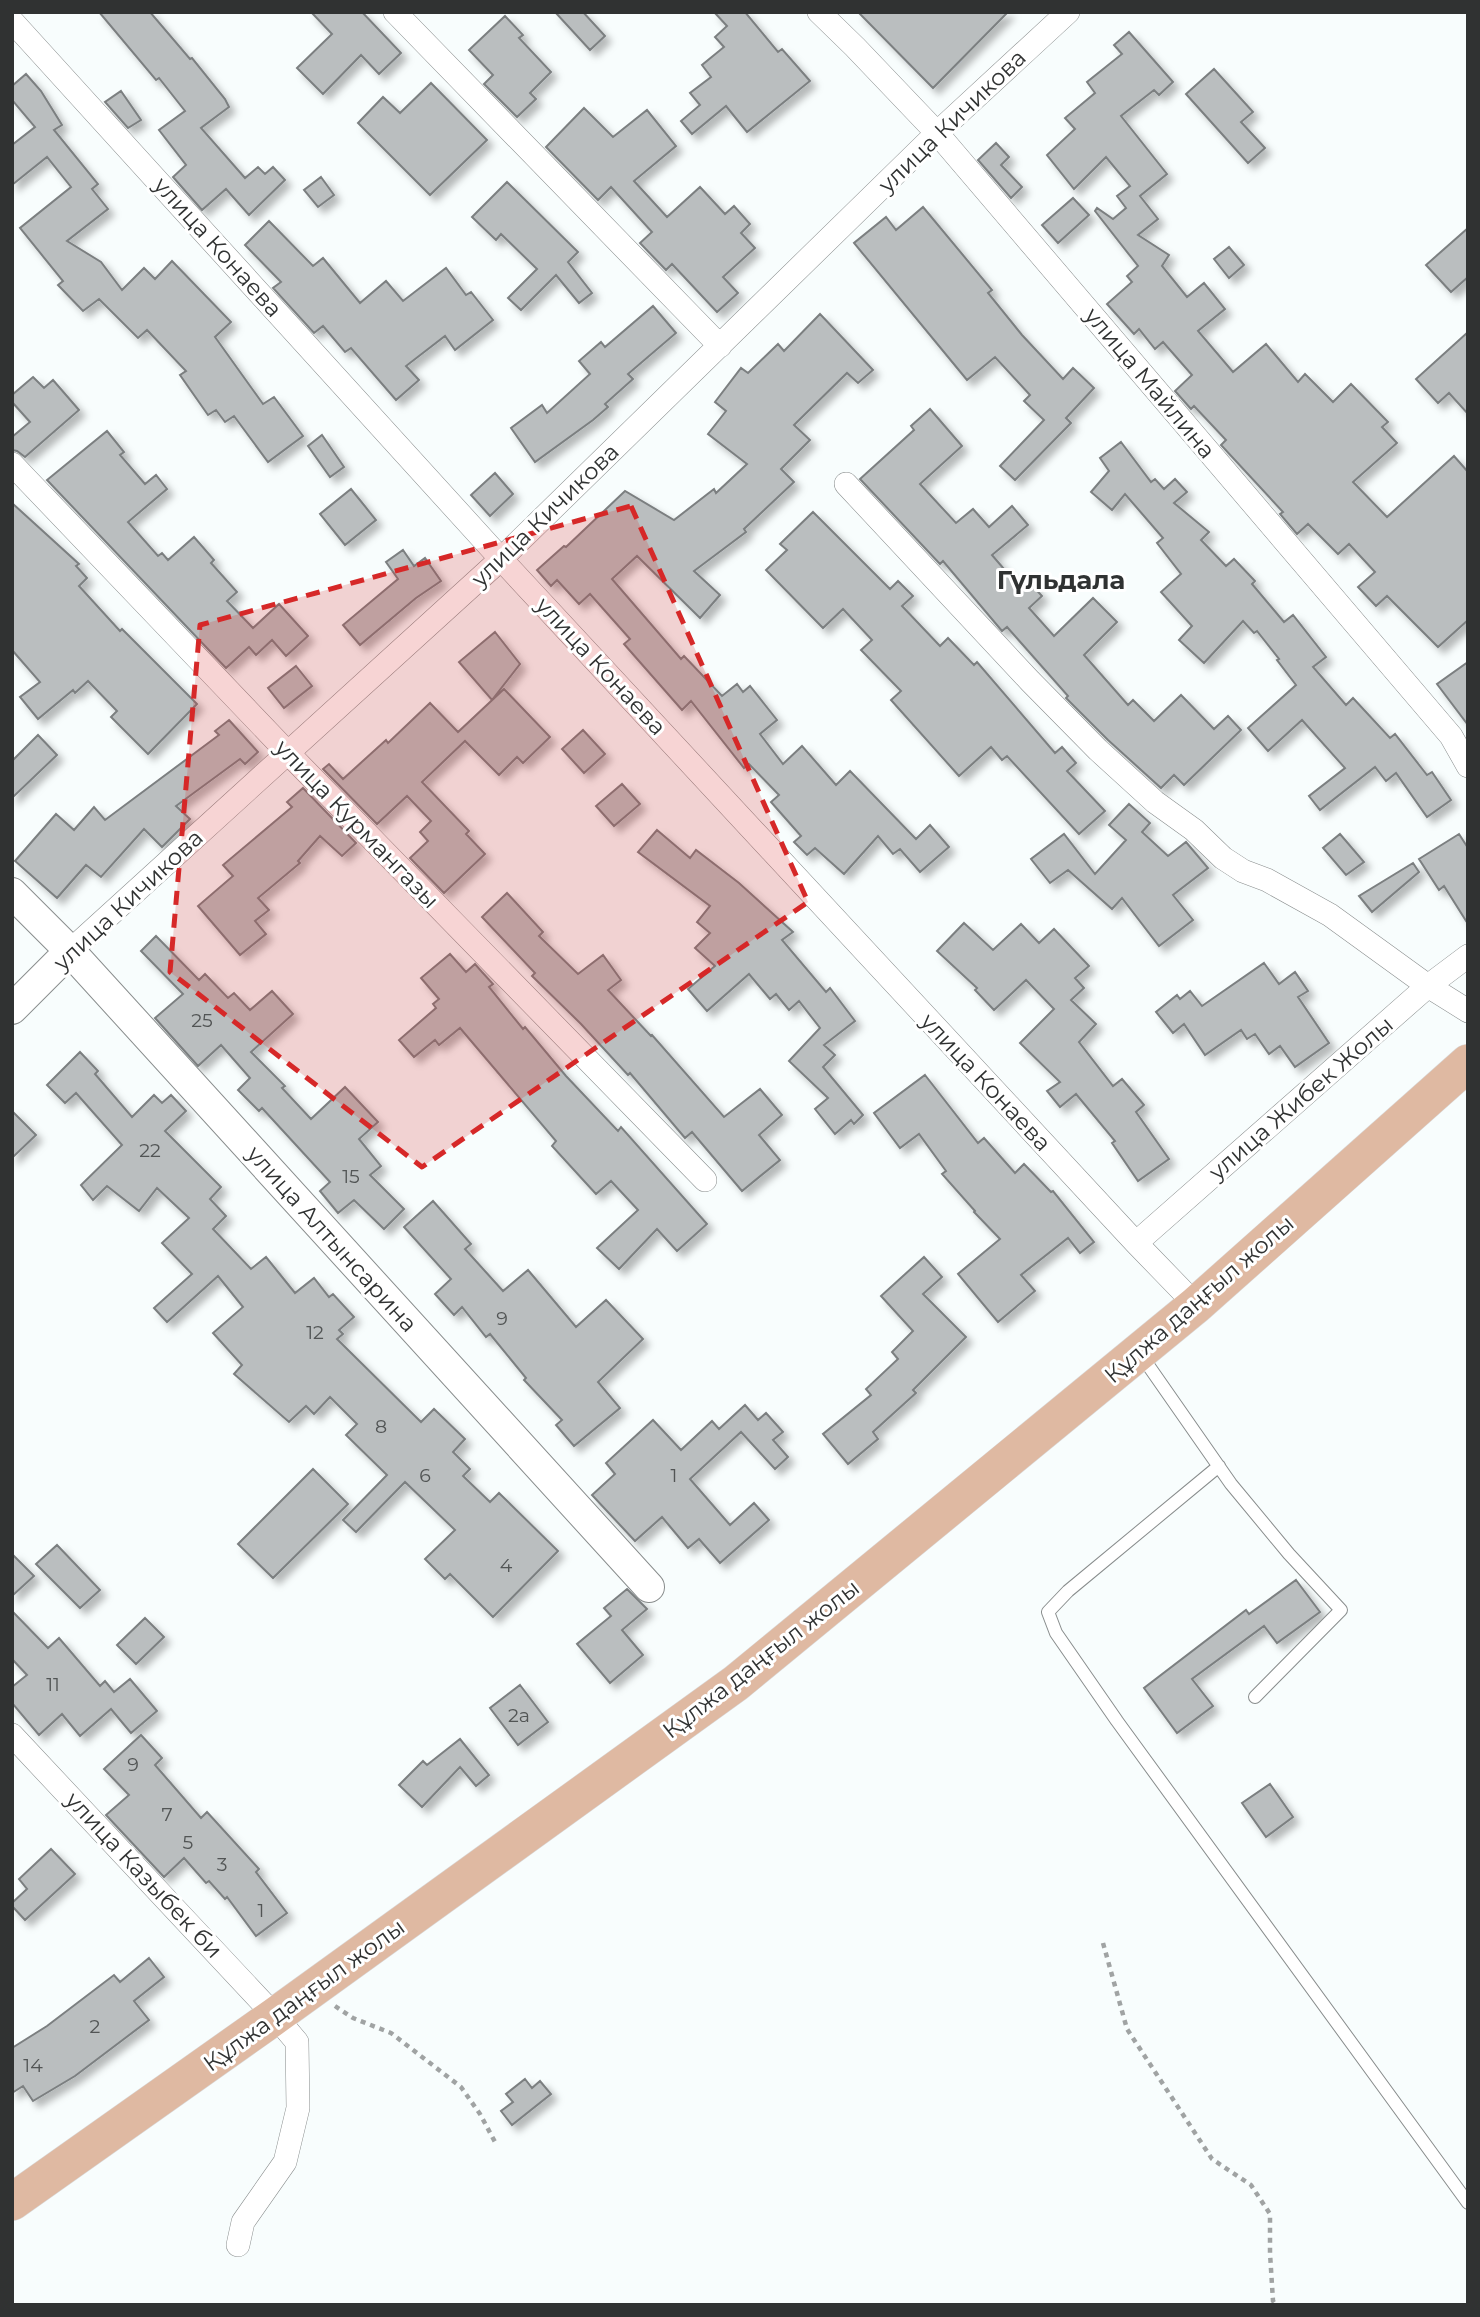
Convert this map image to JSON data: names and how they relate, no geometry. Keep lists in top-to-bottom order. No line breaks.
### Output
{"streets":{"main road":["Құлжа даңғыл жолы"],"street":["улица Кичикова","улица Конаева","улица Майлина","улица Курмангазы","улица Жибек Жолы","улица Алтынсарина","улица Казыбек би"]},"crossings":[["улица Кичикова","улица Конаева"],["улица Кичикова","улица Майлина"],["улица Кичикова","улица Курмангазы"],["улица Кичикова","улица Алтынсарина"],["улица Конаева","улица Жибек Жолы"],["улица Конаева","Құлжа даңғыл жолы"],["Құлжа даңғыл жолы","улица Казыбек би"]],"districts":["Гүльдала"],"house_numbers":["25","22","15","9","12","8","6","1","4","11","2а","9","7","5","3","1","2","14"]}
